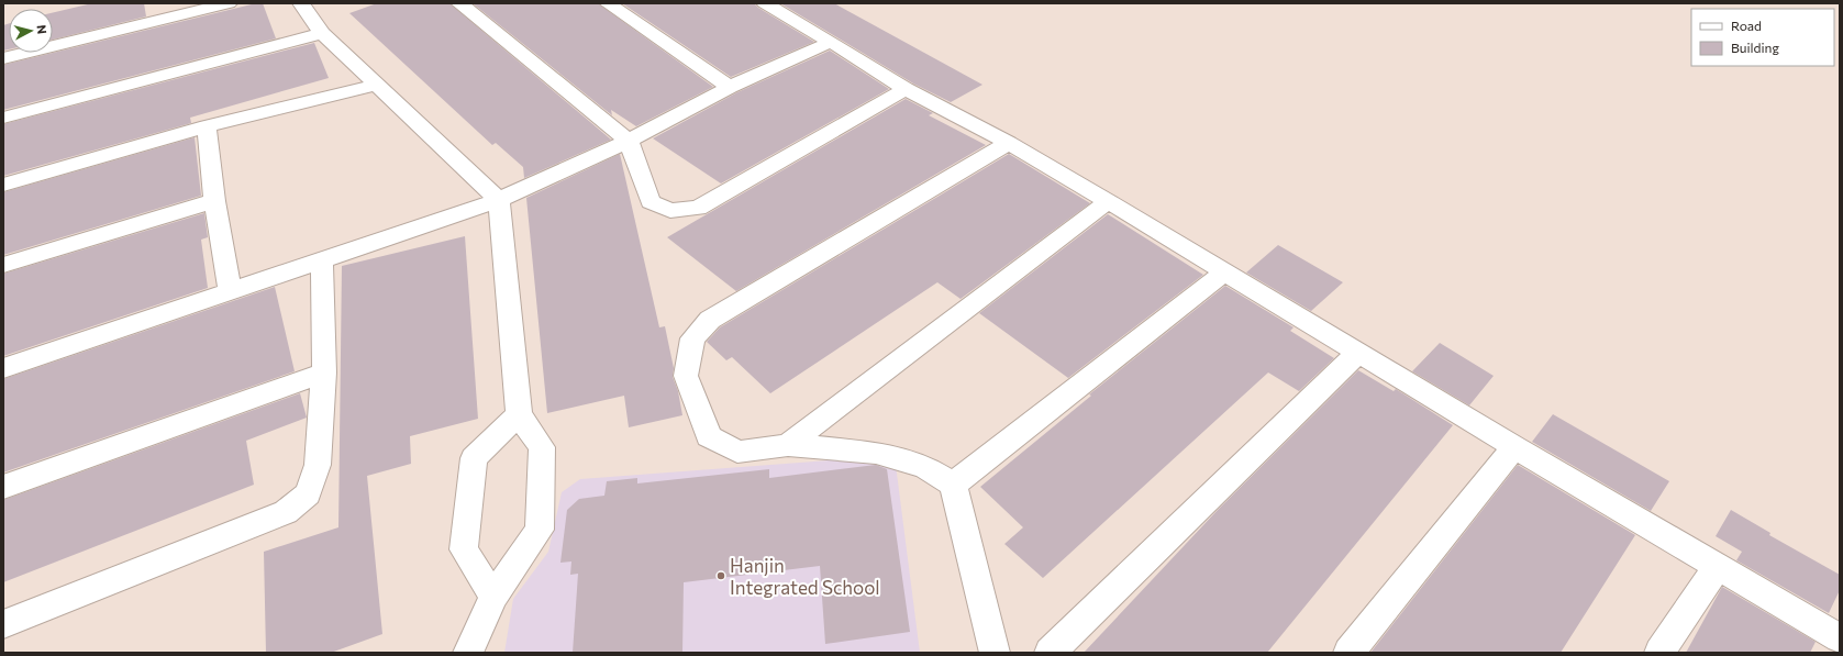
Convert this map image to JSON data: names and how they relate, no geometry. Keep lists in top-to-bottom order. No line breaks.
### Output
{"places":["Hanjin Integrated School"],"legend":["Road","Building"],"north":"right"}
